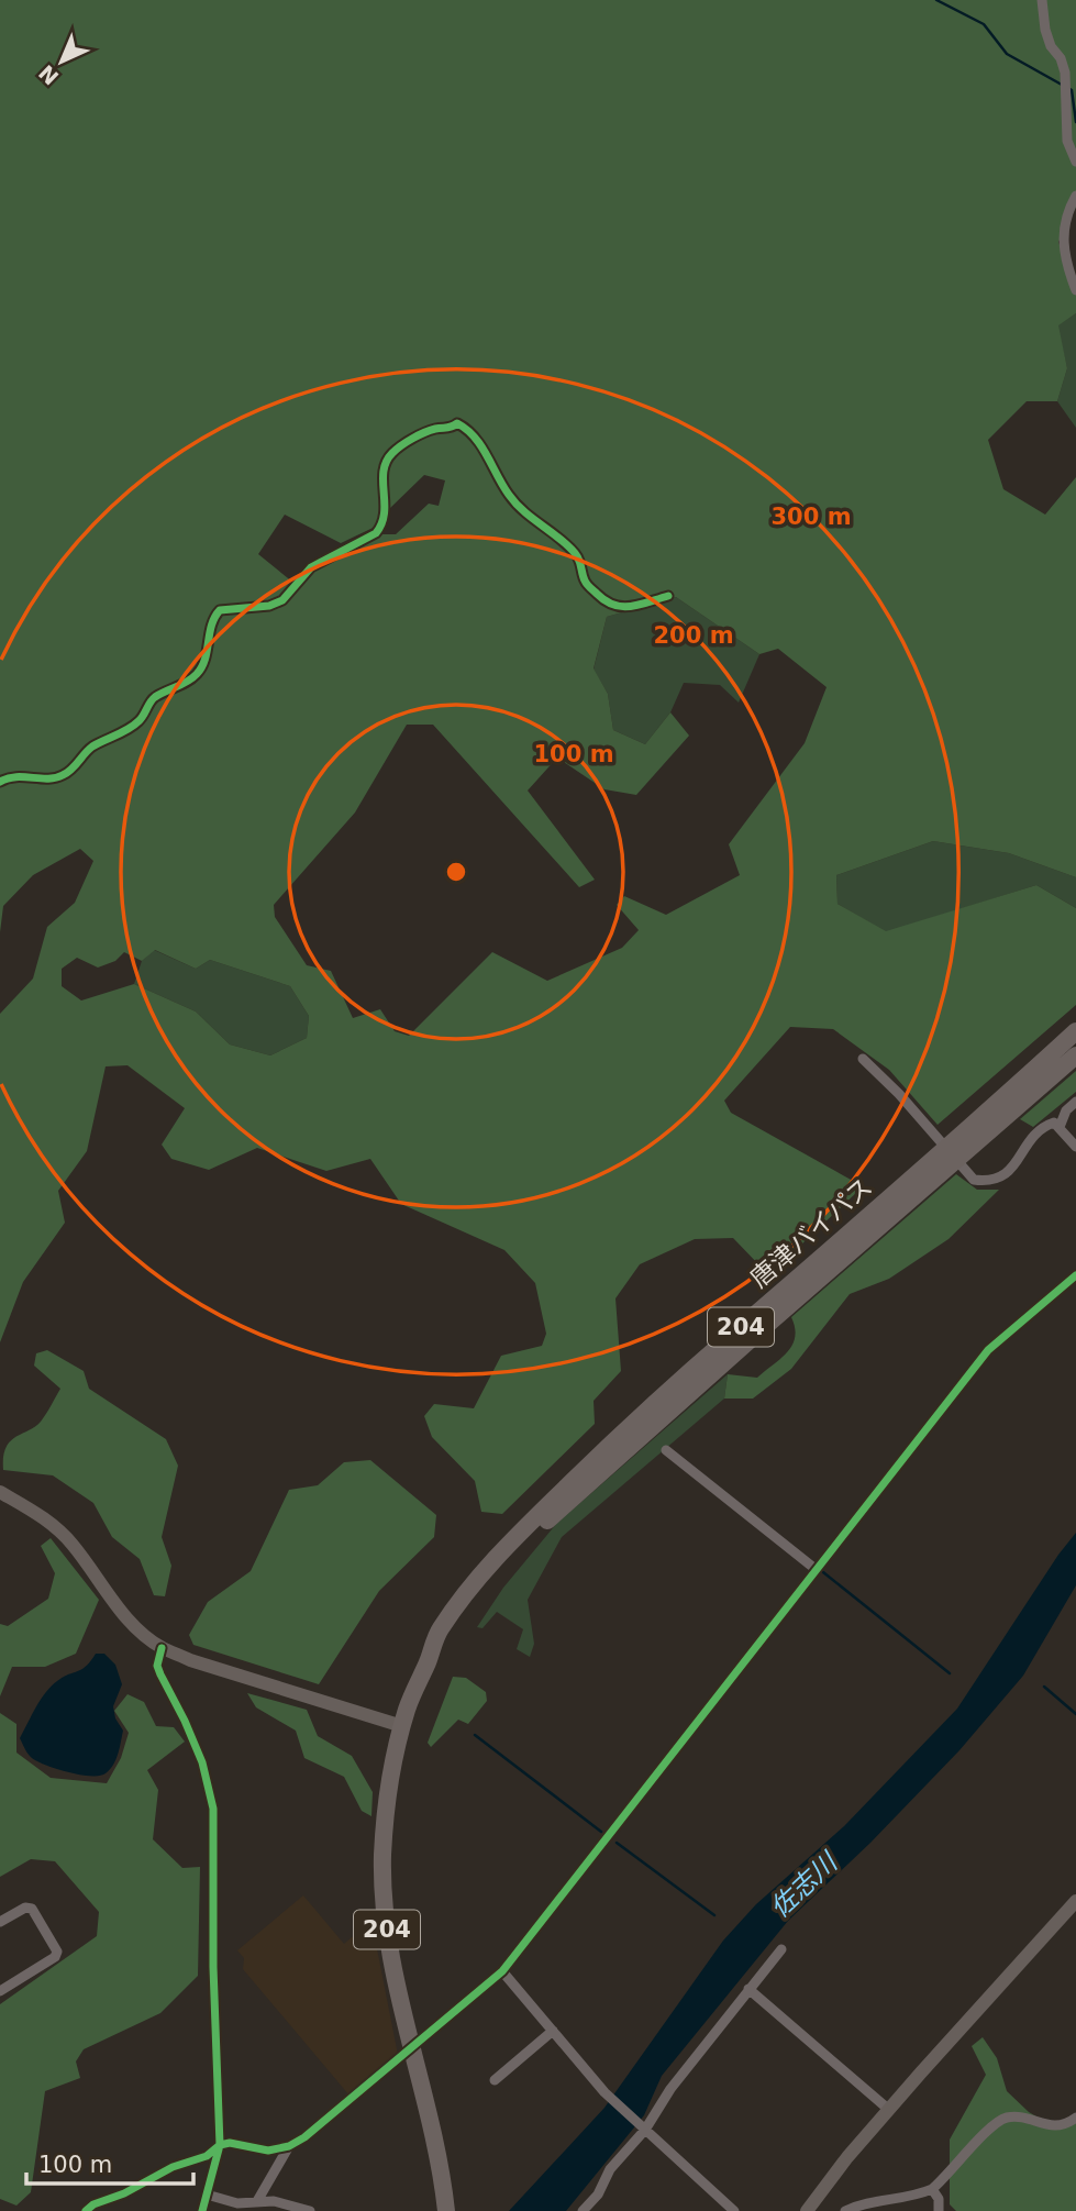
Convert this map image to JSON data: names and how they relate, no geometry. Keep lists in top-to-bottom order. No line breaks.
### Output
{"streets":{"highway":["唐津バイパス","204"]},"water":["佐志川"],"scale_bar":"100 m","north":"bottom left","rings":["300 m","200 m","100 m"]}
